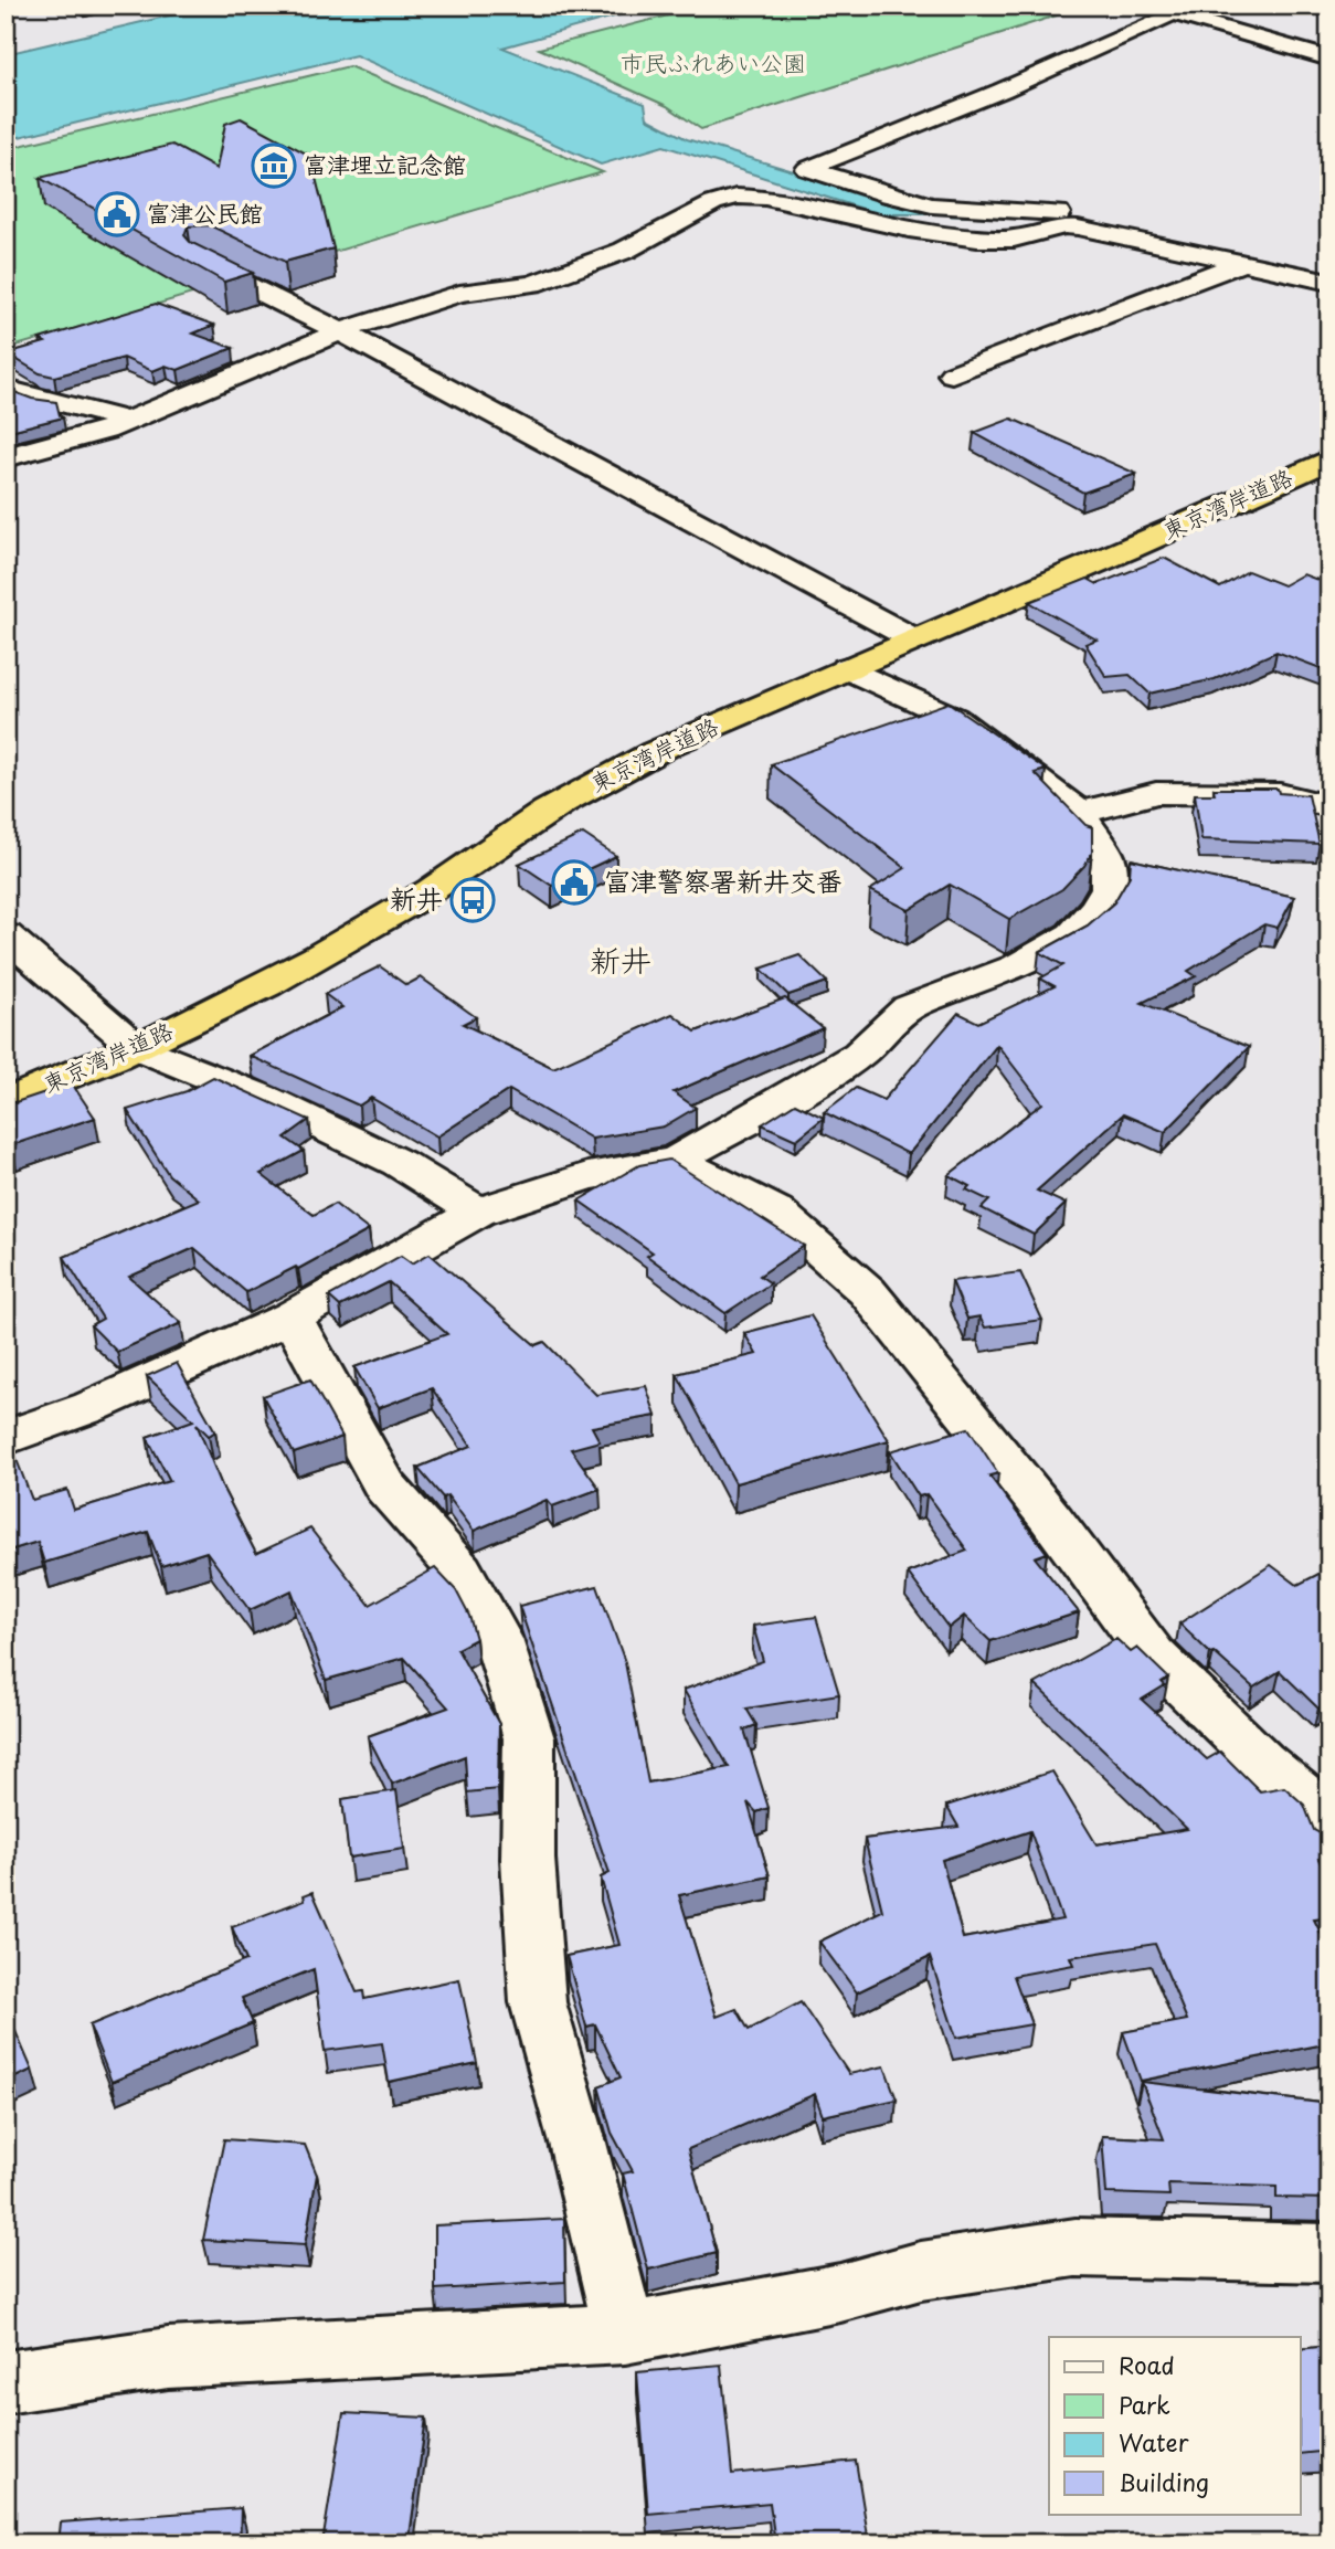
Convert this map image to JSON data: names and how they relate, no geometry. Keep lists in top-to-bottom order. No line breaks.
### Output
{"streets":{"highway":["東京湾岸道路"]},"districts":["新井"],"parks":["市民ふれあい公園"],"places":{"museum":["富津埋立記念館"],"public building":["富津公民館","富津警察署新井交番"],"bus stop":["新井"]},"legend":["Road","Park","Water","Building"]}
